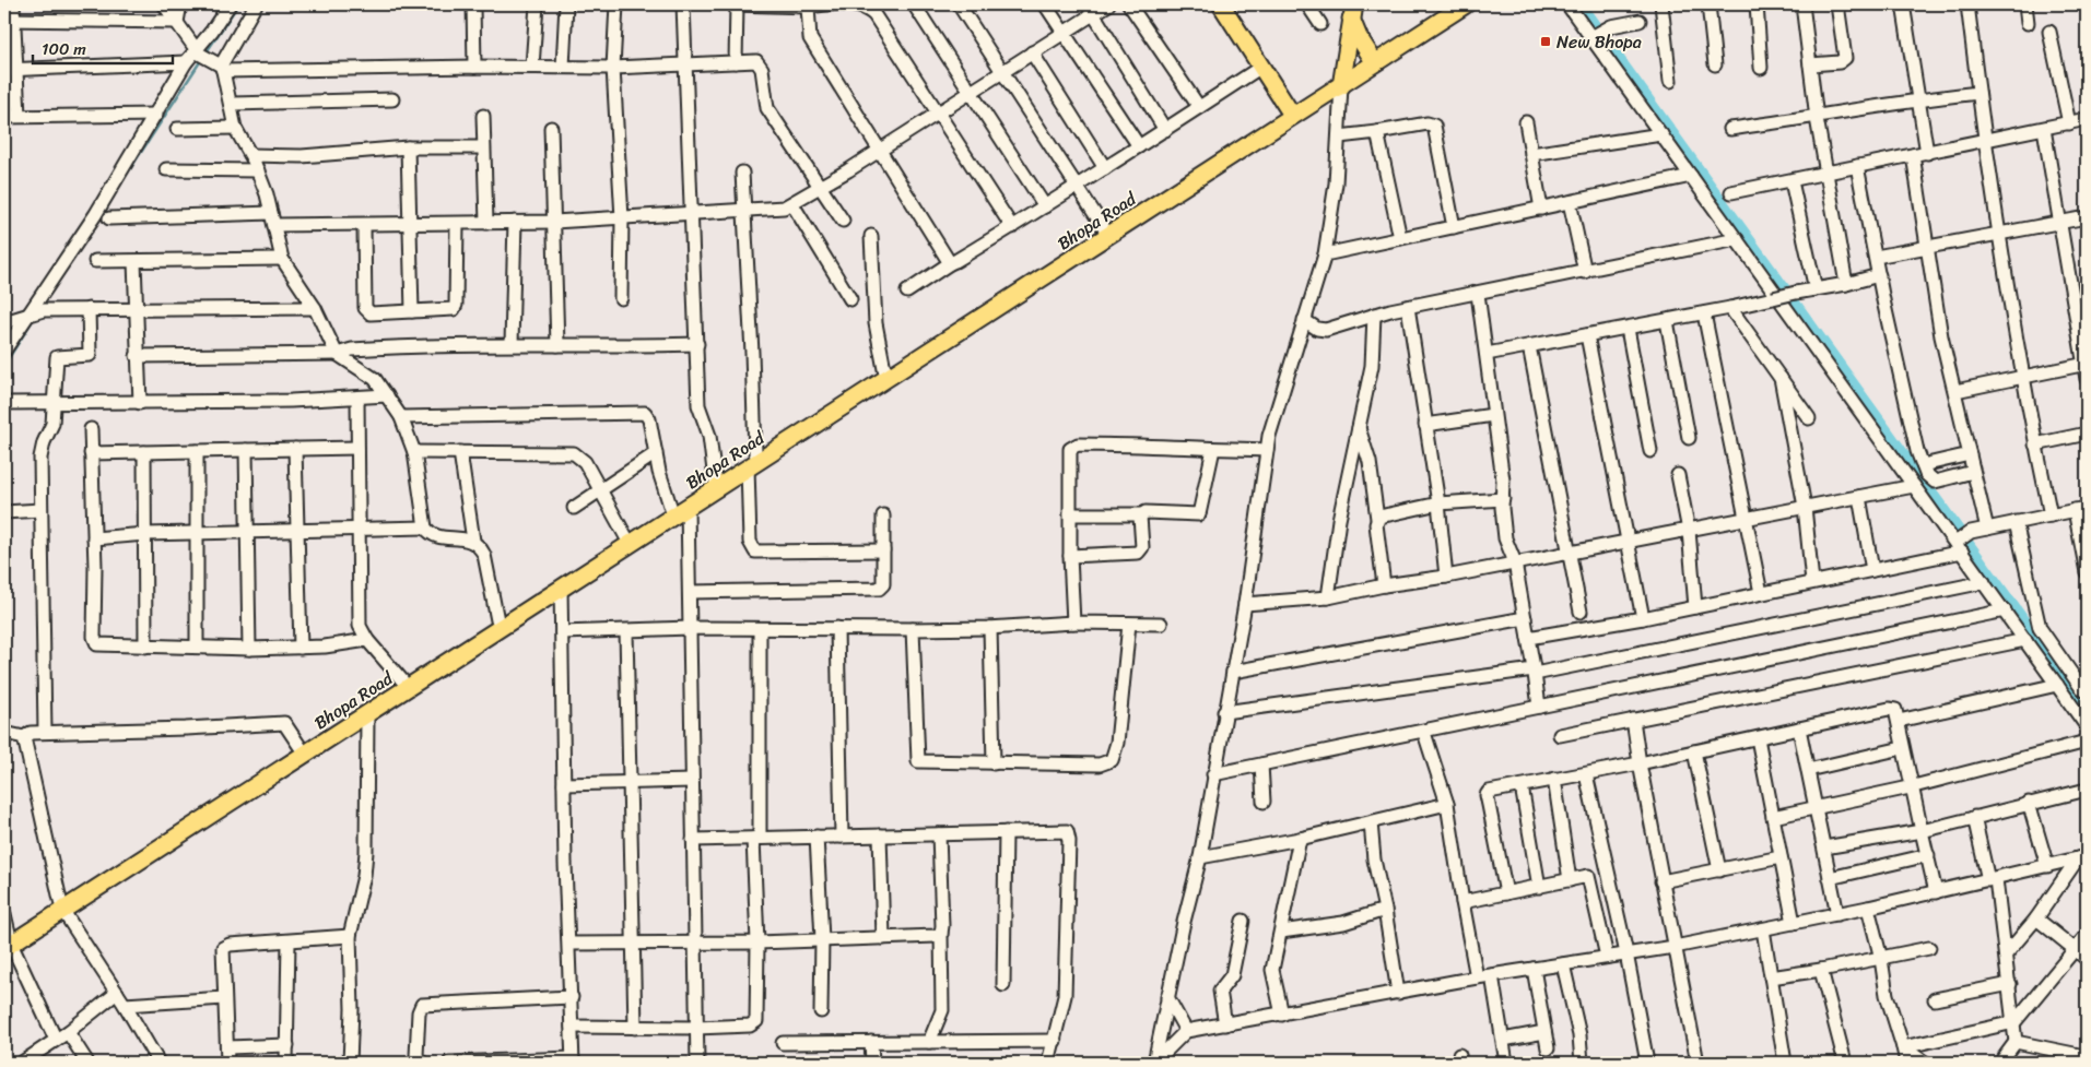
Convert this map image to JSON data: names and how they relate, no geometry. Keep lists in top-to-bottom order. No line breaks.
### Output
{"streets":{"main road":["Bhopa Road"]},"places":{"transit":["New Bhopa"]},"scale_bar":"100 m"}
